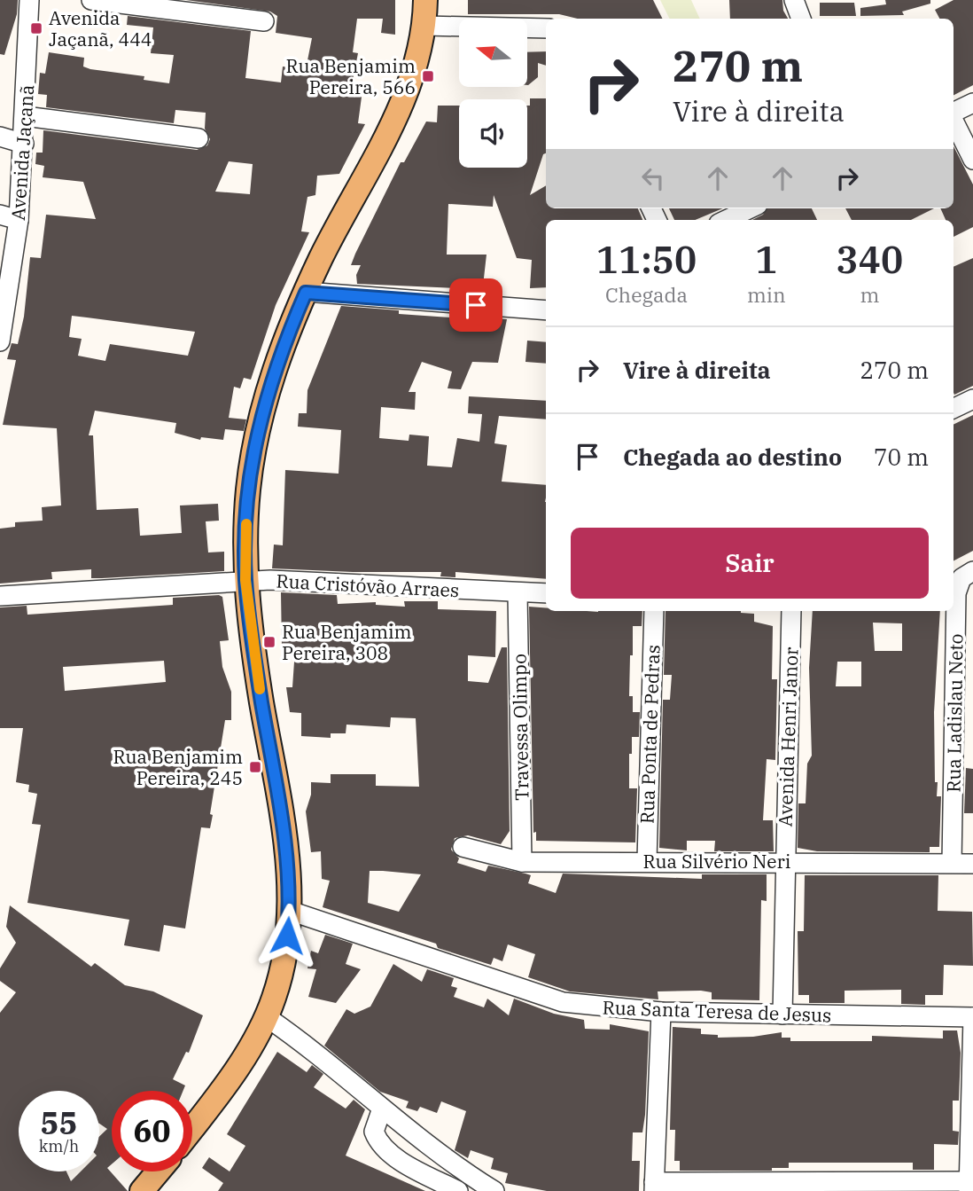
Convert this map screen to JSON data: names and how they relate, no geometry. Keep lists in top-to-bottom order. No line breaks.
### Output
{"streets":{"street":["Avenida Jaçanã","Rua Cristóvão Arraes","Rua Ladislau Neto","Travessa Olimpo","Rua Ponta de Pedras","Avenida Henri Janor","Rua Silvério Neri","Rua Santa Teresa de Jesus"]},"crossings":[["Rua Cristóvão Arraes","Travessa Olimpo"],["Rua Ladislau Neto","Rua Silvério Neri"],["Travessa Olimpo","Rua Silvério Neri"],["Rua Ponta de Pedras","Rua Silvério Neri"],["Avenida Henri Janor","Rua Silvério Neri"],["Avenida Henri Janor","Rua Santa Teresa de Jesus"]],"places":{"transit":["Avenida Jaçanã, 444","Rua Benjamim Pereira, 566","Rua Benjamim Pereira, 308","Rua Benjamim Pereira, 245"]},"north":"left","page":{"turn":["270 m","Vire à direita"],"eta":["11:50","Chegada","1","min","340","m"],"list":[{"name":"Vire à direita","value":"270 m"},{"name":"Chegada ao destino","value":"70 m"}],"buttons":"Sair","speed":"55 km/h","limit":"60"}}
